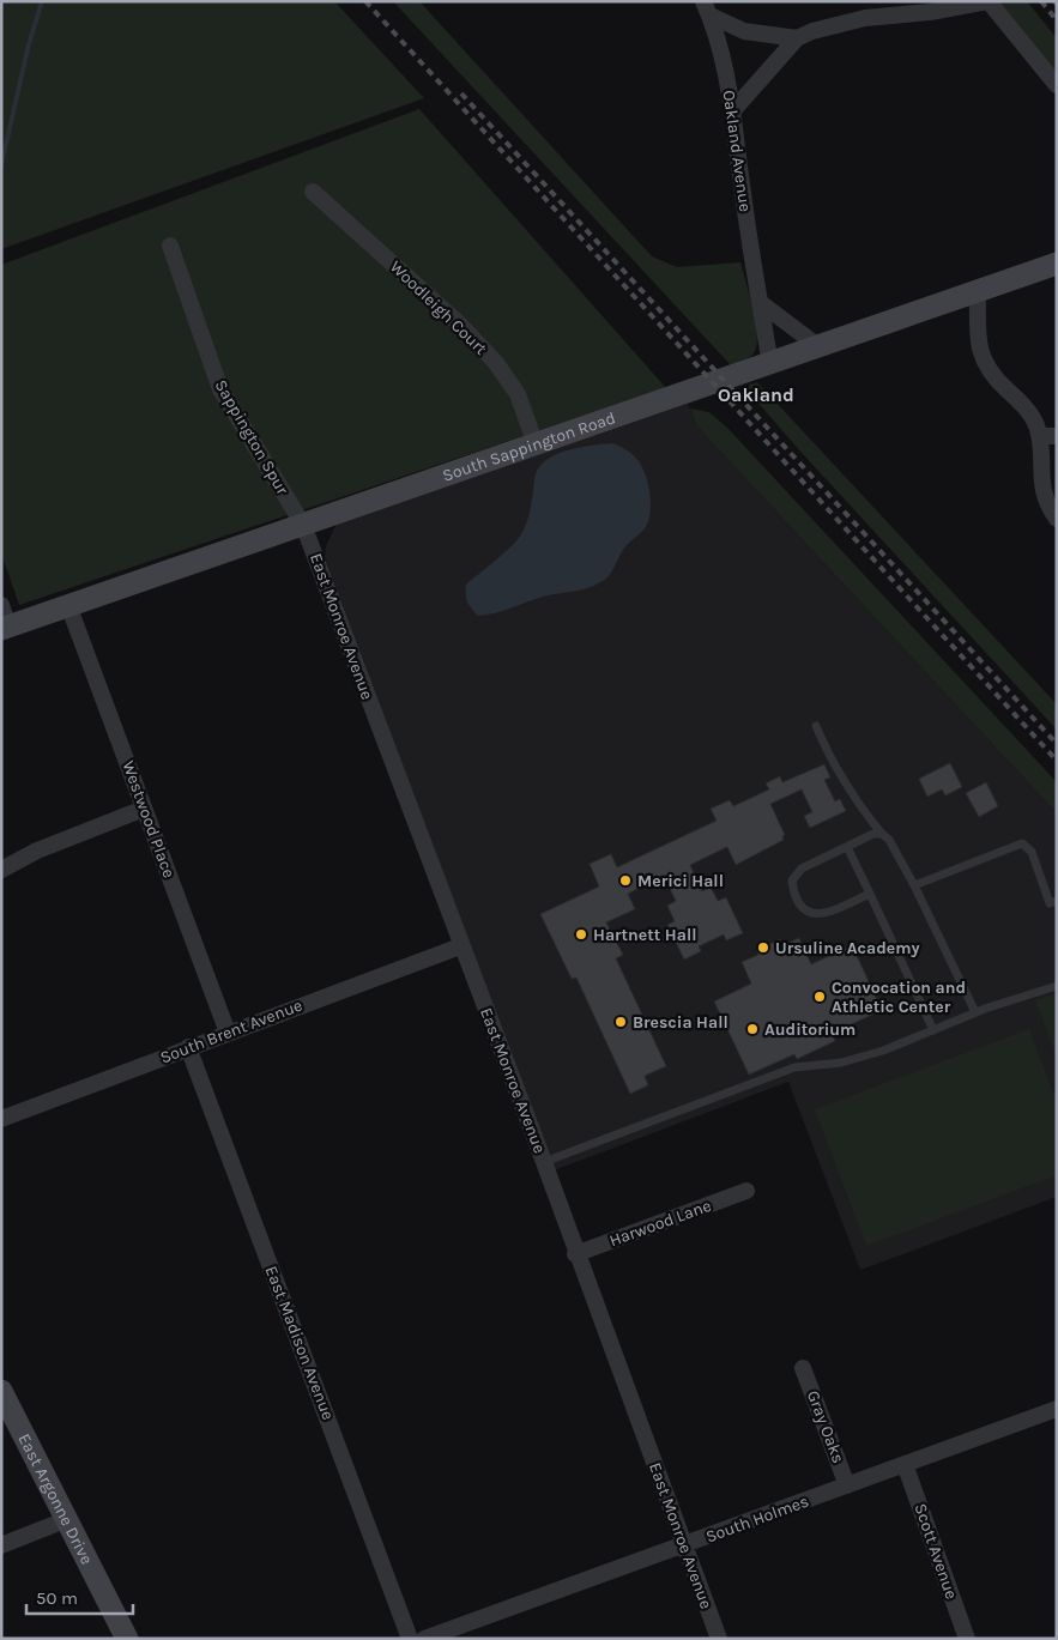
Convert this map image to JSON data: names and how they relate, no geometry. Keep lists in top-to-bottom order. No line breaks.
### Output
{"streets":{"street":["Oakland Avenue","Woodleigh Court","Sappington Spur","South Sappington Road","East Monroe Avenue","Westwood Place","South Brent Avenue","Harwood Lane","East Madison Avenue","Gray Oaks","East Argonne Drive","South Holmes","Scott Avenue"]},"crossings":[["Oakland Avenue","South Sappington Road"],["Woodleigh Court","South Sappington Road"],["Sappington Spur","South Sappington Road"],["Sappington Spur","East Monroe Avenue"],["South Sappington Road","East Monroe Avenue"],["South Sappington Road","Westwood Place"],["East Monroe Avenue","South Brent Avenue"],["East Monroe Avenue","Harwood Lane"],["East Monroe Avenue","South Holmes"],["Westwood Place","South Brent Avenue"],["South Brent Avenue","East Madison Avenue"],["Gray Oaks","South Holmes"],["South Holmes","Scott Avenue"]],"districts":["Oakland"],"places":["Merici Hall","Hartnett Hall","Ursuline Academy","Convocation and Athletic Center","Brescia Hall","Auditorium"],"scale_bar":"50 m"}
